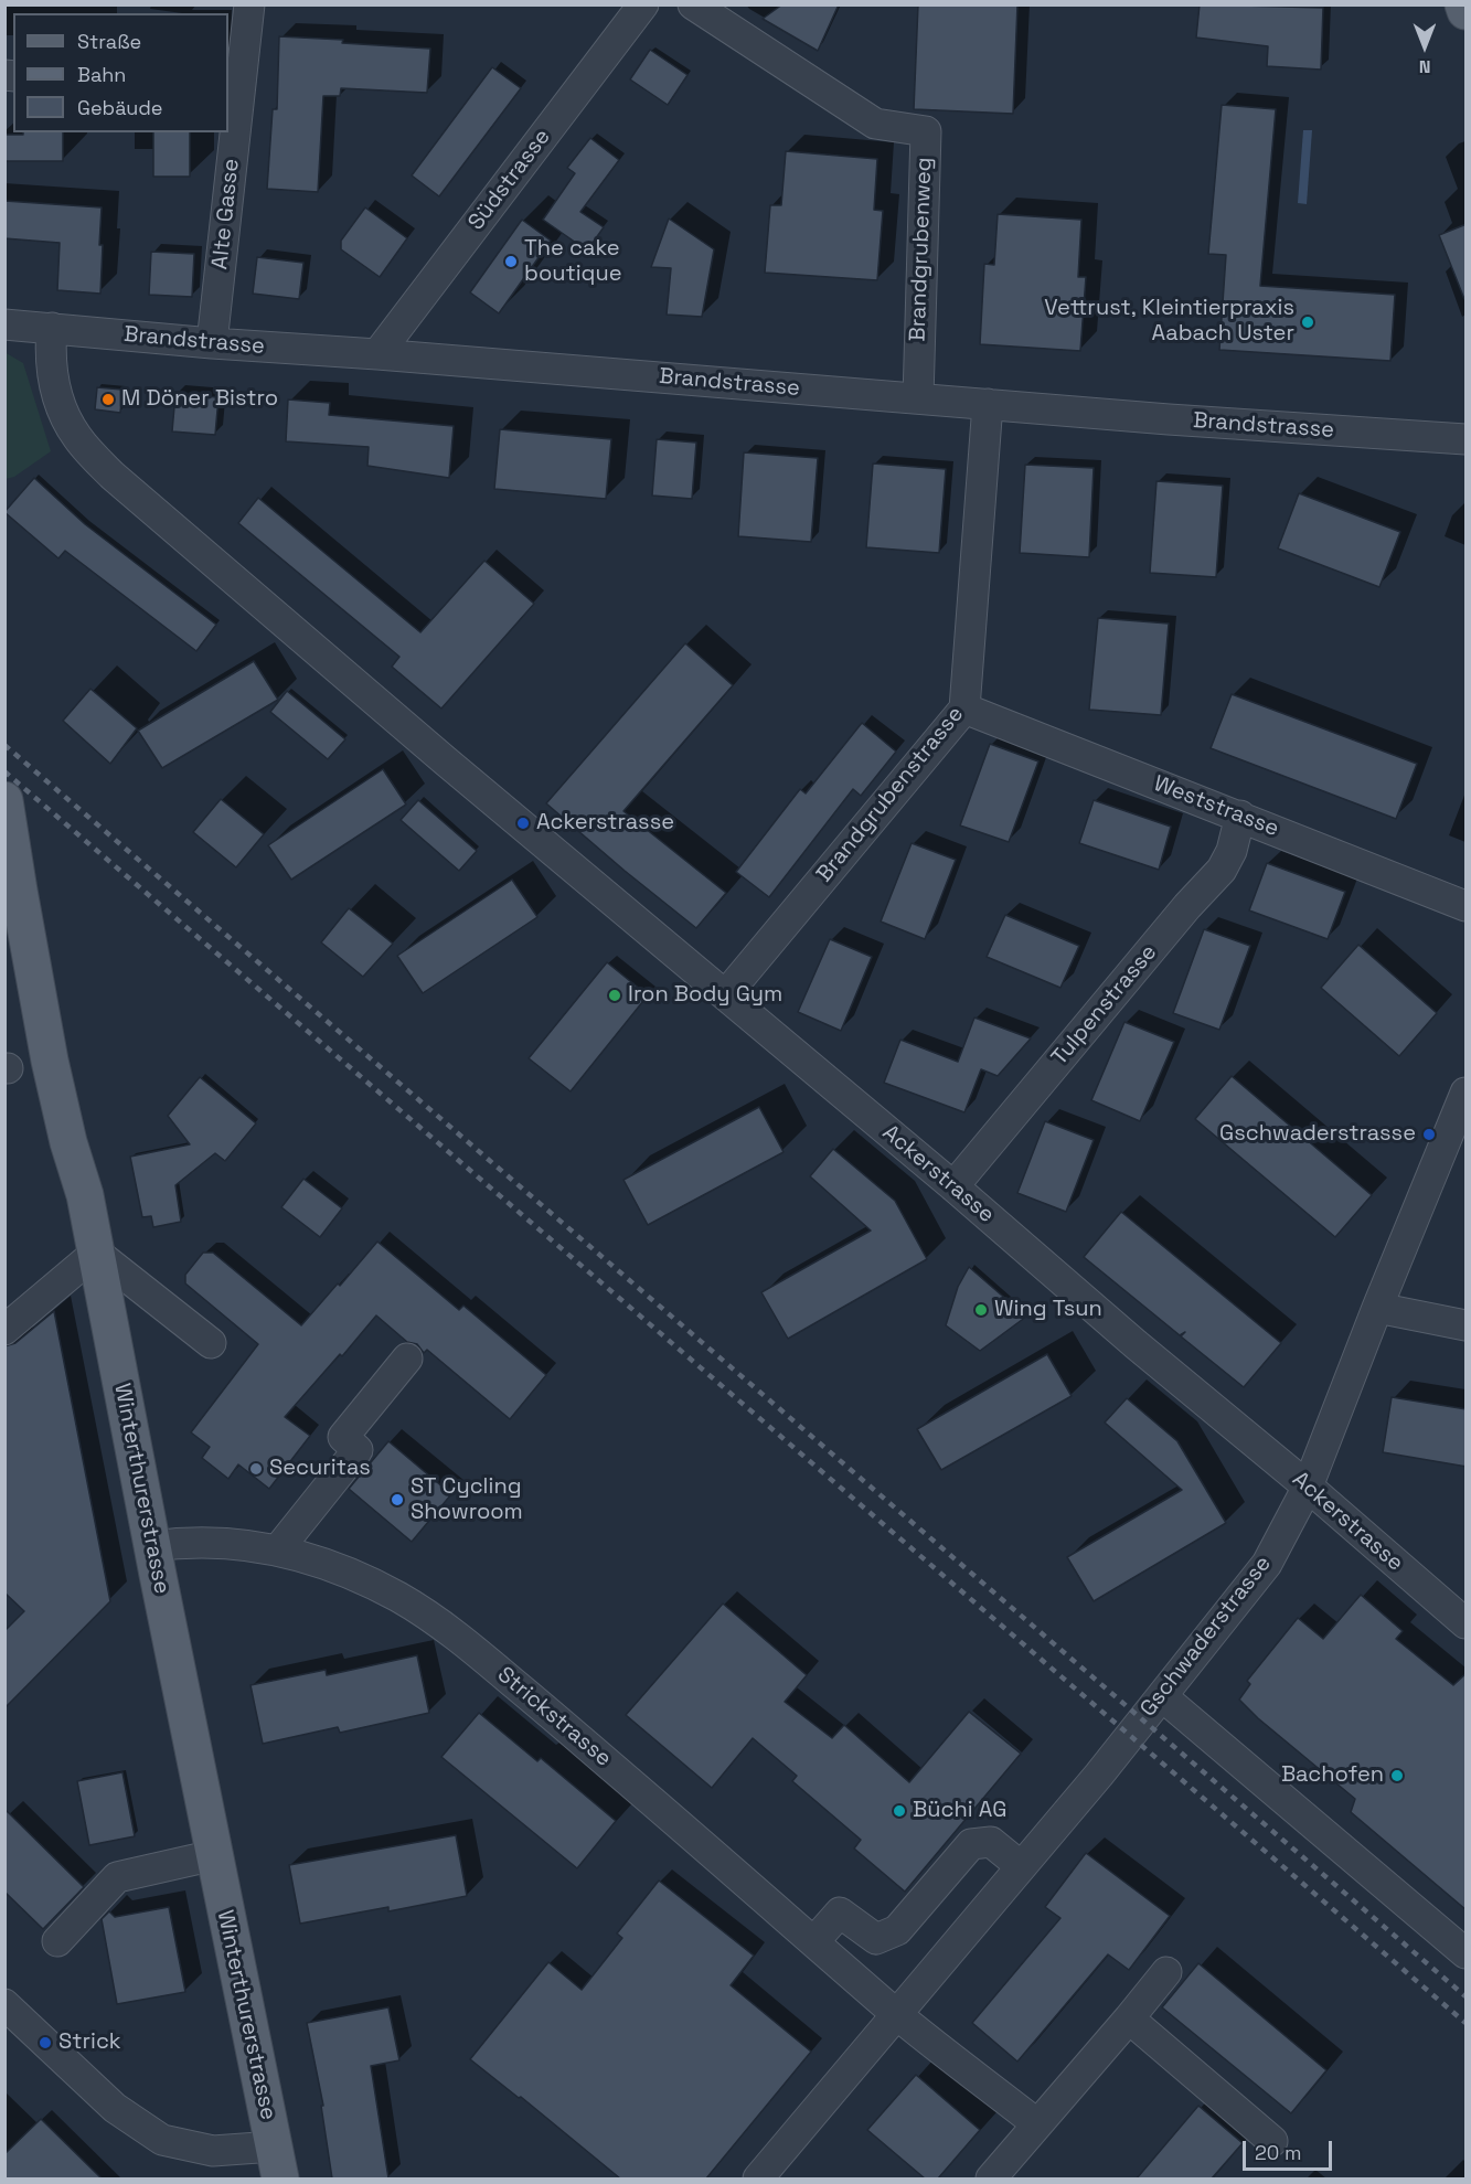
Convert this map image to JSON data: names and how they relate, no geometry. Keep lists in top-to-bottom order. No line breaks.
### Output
{"streets":{"main road":["Winterthurerstrasse"],"street":["Südstrasse","Alte Gasse","Brandgrubenweg","Brandstrasse","Brandgrubenstrasse","Weststrasse","Tulpenstrasse","Ackerstrasse","Gschwaderstrasse","Strickstrasse"]},"crossings":[["Südstrasse","Brandstrasse"],["Alte Gasse","Brandstrasse"],["Brandgrubenweg","Brandstrasse"],["Brandstrasse","Brandgrubenstrasse"],["Brandstrasse","Ackerstrasse"],["Brandgrubenstrasse","Weststrasse"],["Brandgrubenstrasse","Ackerstrasse"],["Weststrasse","Tulpenstrasse"],["Tulpenstrasse","Ackerstrasse"],["Ackerstrasse","Gschwaderstrasse"],["Winterthurerstrasse","Strickstrasse"],["Gschwaderstrasse","Strickstrasse"]],"places":["The cake boutique","Vettrust, Kleintierpraxis Aabach Uster","M Döner Bistro","Ackerstrasse","Iron Body Gym","Gschwaderstrasse","Wing Tsun","Securitas","ST Cycling Showroom","Bachofen","Büchi AG","Strick"],"legend":["Straße","Bahn","Gebäude"],"scale_bar":"20 m","north":"bottom"}
